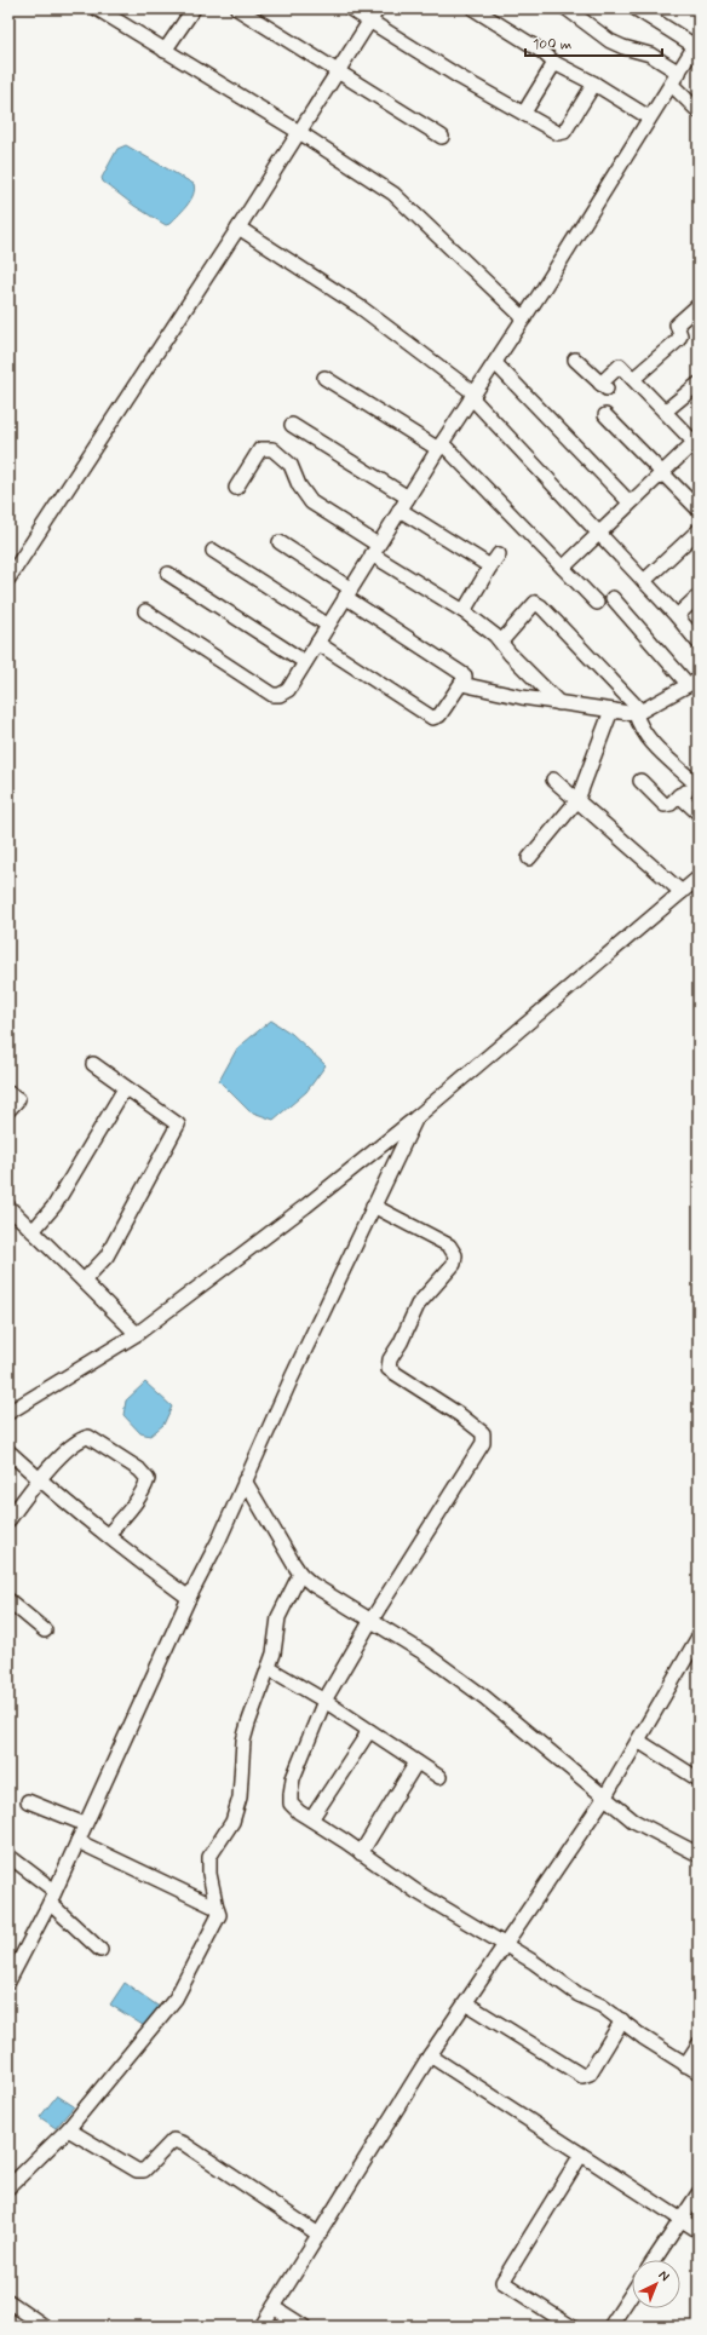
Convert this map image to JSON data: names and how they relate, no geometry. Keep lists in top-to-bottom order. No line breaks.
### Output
{"scale_bar":"100 m","north":"top right"}
